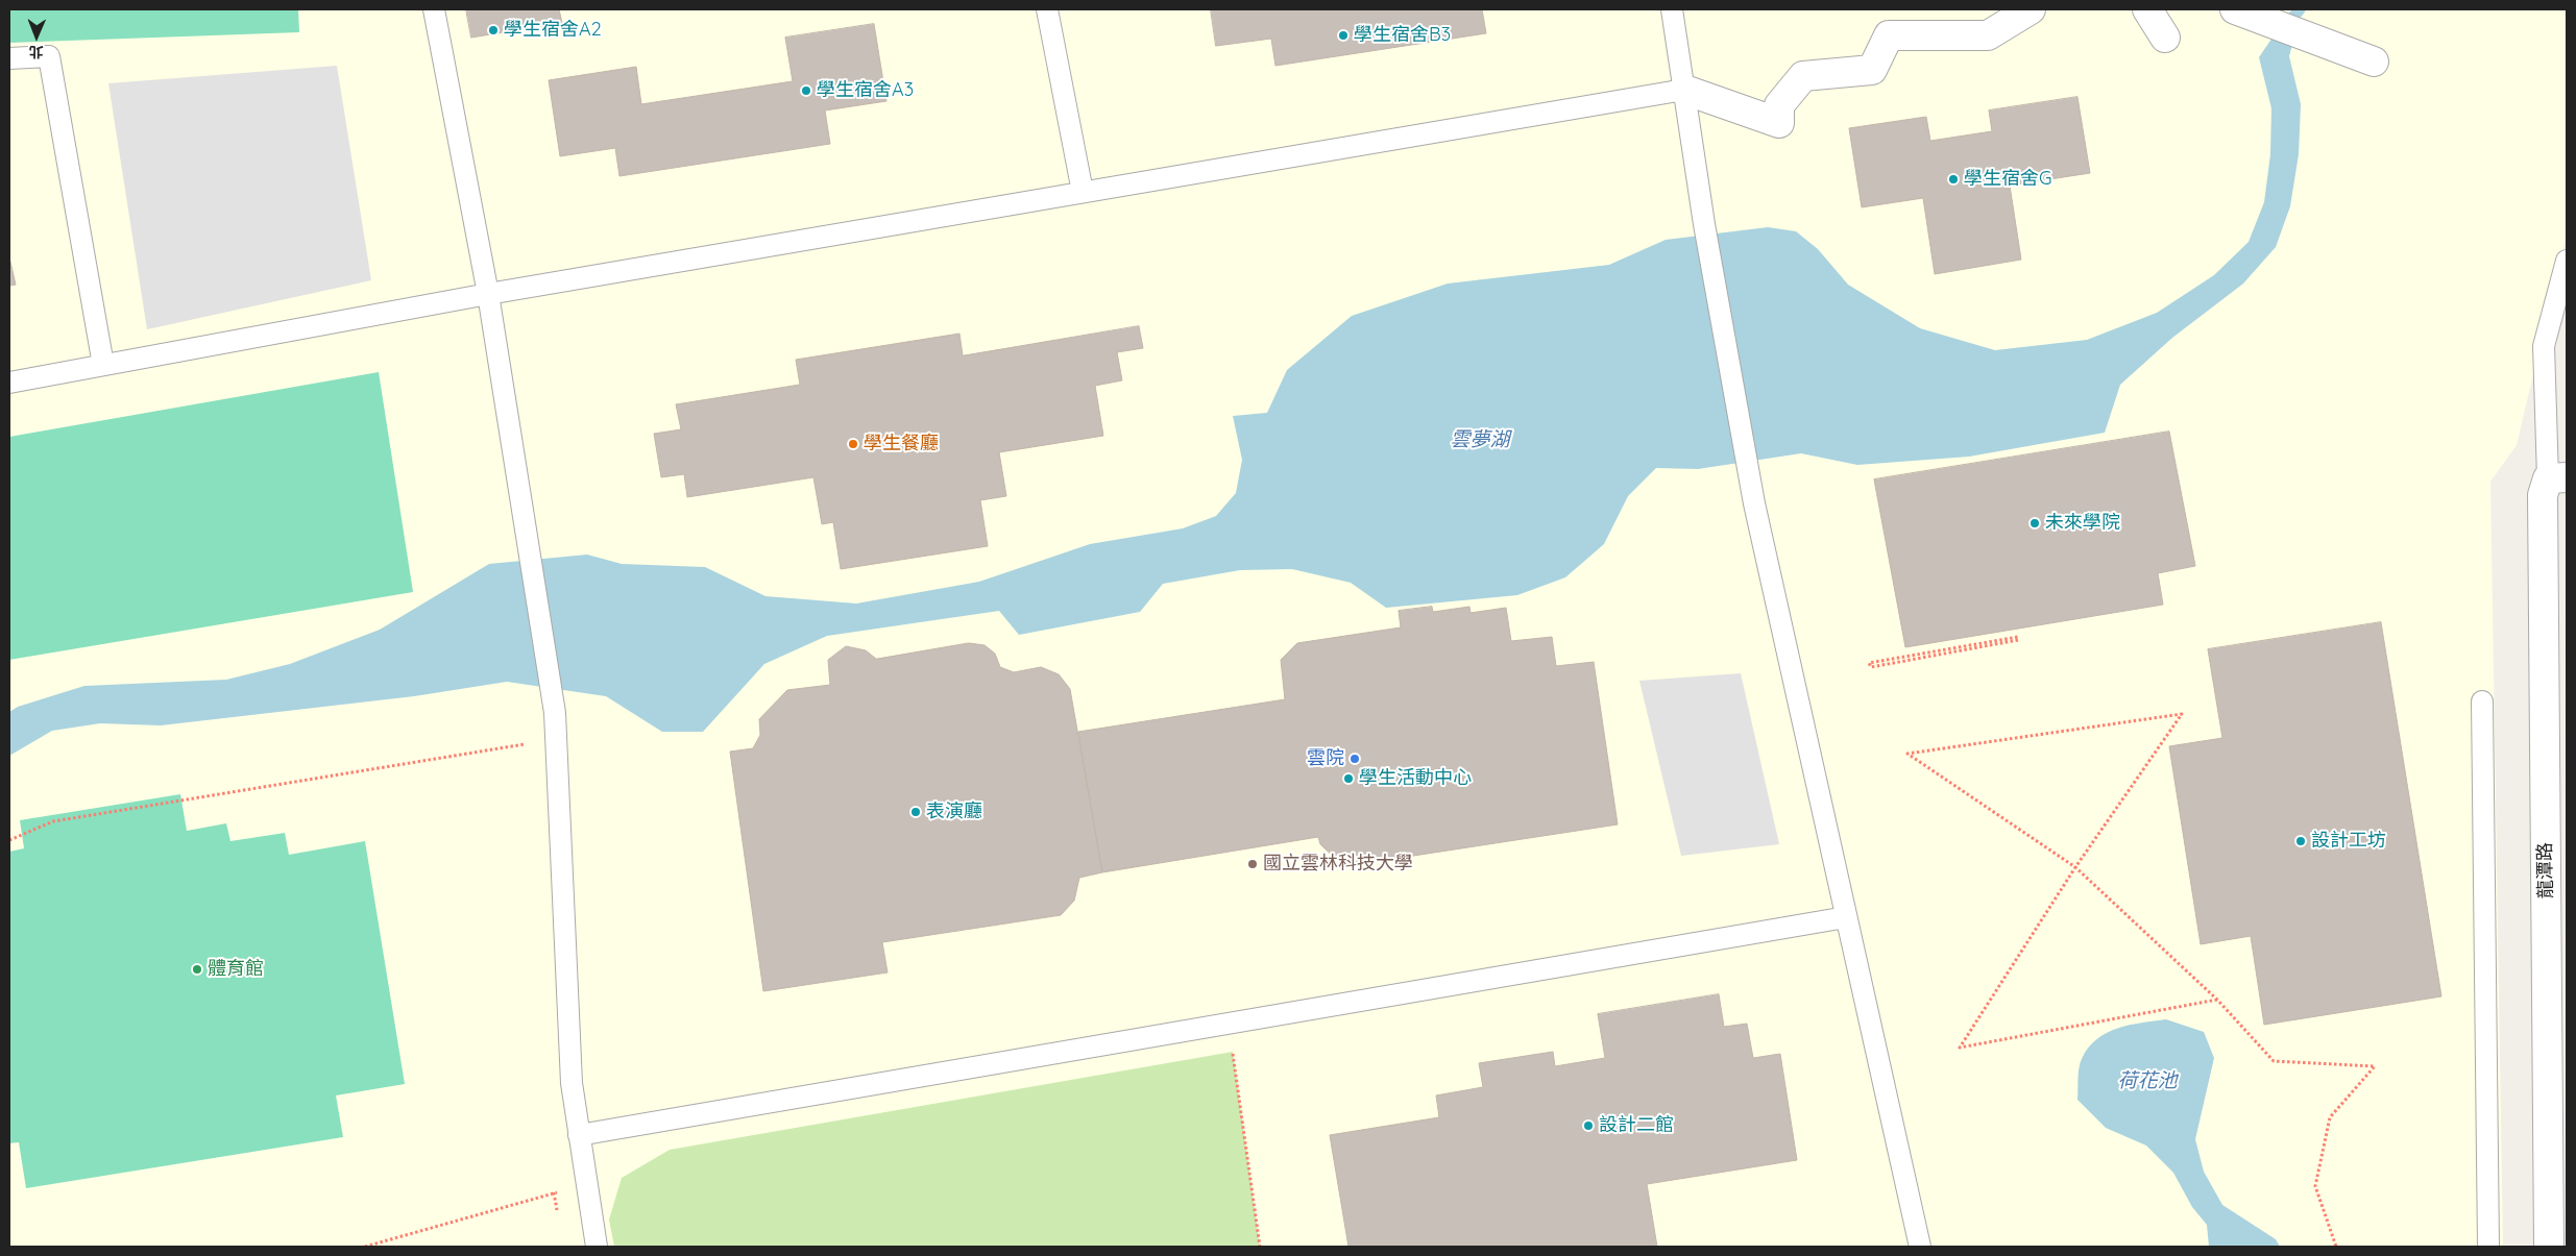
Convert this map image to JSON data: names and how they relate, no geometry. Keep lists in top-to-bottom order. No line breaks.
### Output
{"streets":{"street":["龍潭路"]},"water":["雲夢湖","荷花池"],"places":["學生宿舍A2","學生宿舍B3","學生宿舍A3","學生宿舍G","學生餐廳","未來學院","雲院","學生活動中心","表演廳","設計工坊","國立雲林科技大學","體育館","設計二館"],"north":"bottom"}
